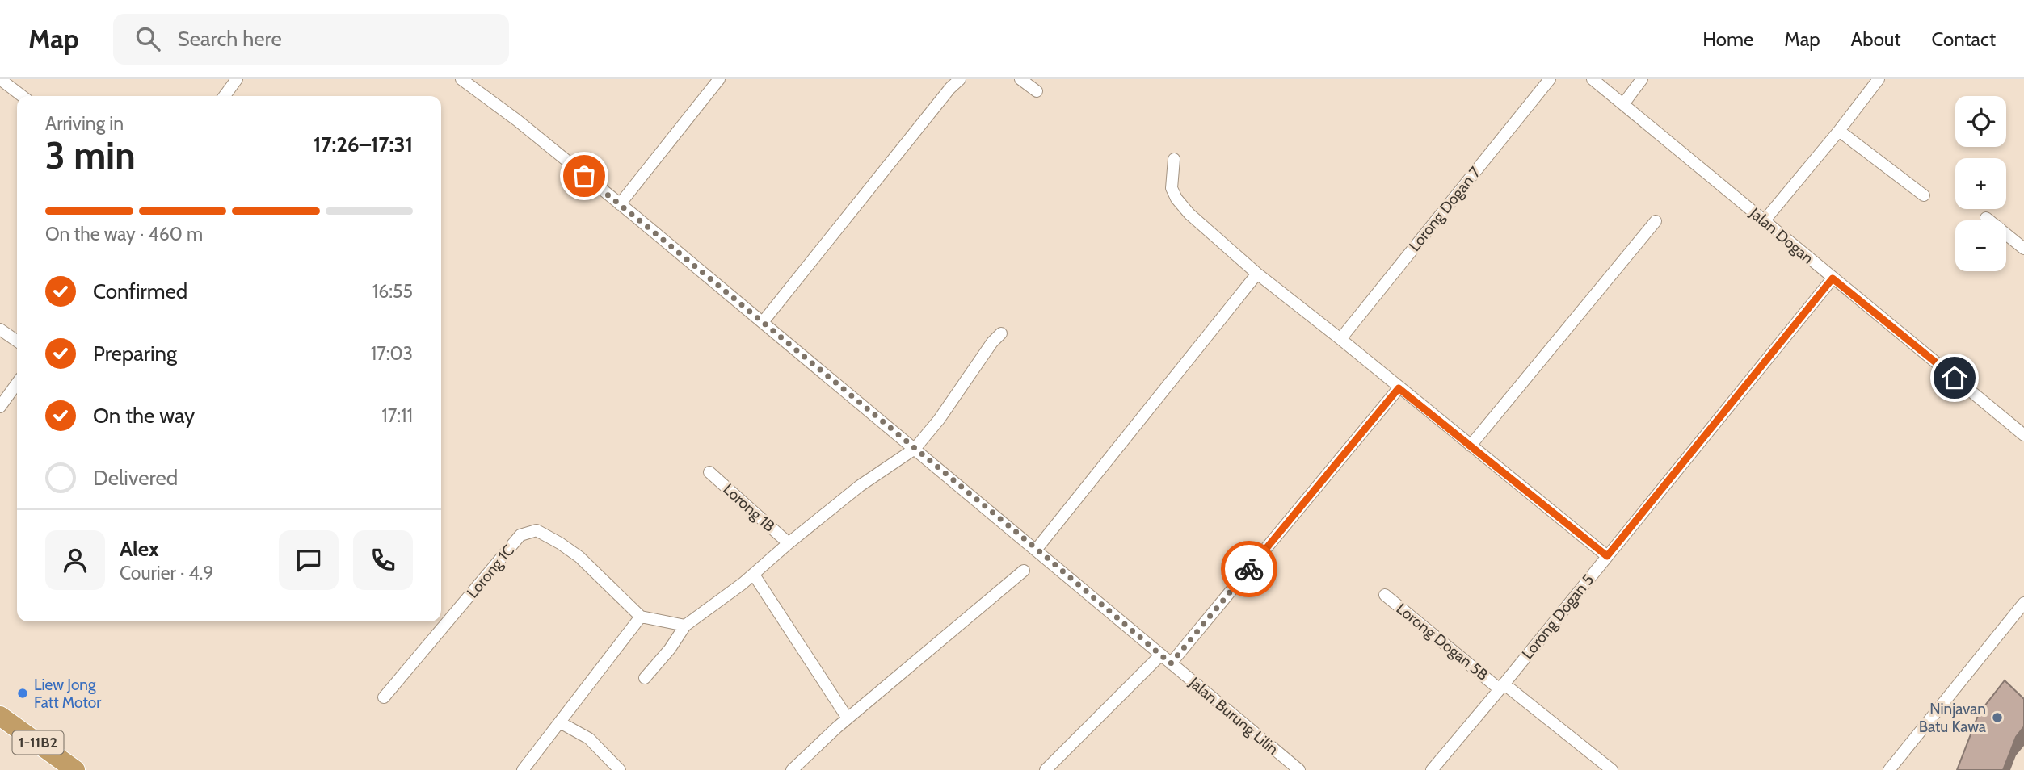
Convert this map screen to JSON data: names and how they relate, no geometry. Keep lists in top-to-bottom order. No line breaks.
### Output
{"streets":{"highway":["1-11B2"],"street":["Lorong Dogan 7","Jalan Dogan","Lorong 1B","Lorong 1C","Lorong Dogan 5","Lorong Dogan 5B","Jalan Burung Lilin"]},"crossings":[["Jalan Dogan","Lorong Dogan 5"],["Lorong Dogan 5","Lorong Dogan 5B"]],"places":["Liew Jong Fatt Motor","Ninjavan Batu Kawa"],"page":{"header":"Map","search":"Search here","nav":["Home","Map","About","Contact"],"map_buttons":["+","−"],"heading":["3 min","Arriving in","17:26–17:31"],"panel":["Alex","Courier · 4.9"],"bar":"On the way · 460 m","list":[["Confirmed","16:55"],["Preparing","17:03"],["On the way","17:11"],"Delivered"]}}
